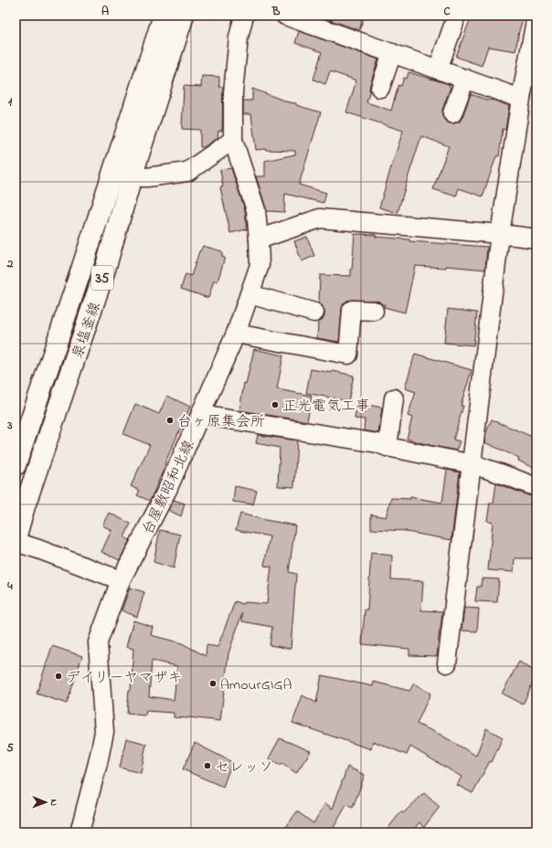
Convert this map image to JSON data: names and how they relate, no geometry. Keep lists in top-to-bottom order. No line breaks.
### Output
{"streets":{"main road":["35","泉塩釜線"],"street":["台屋敷昭和北線"]},"places":["正光電気工事","台ヶ原集会所","デイリーヤマザキ","AmourGIGA","セレッソ"],"north":"right","grid":{"columns":["A","B","C"],"rows":["1","2","3","4","5"]}}
